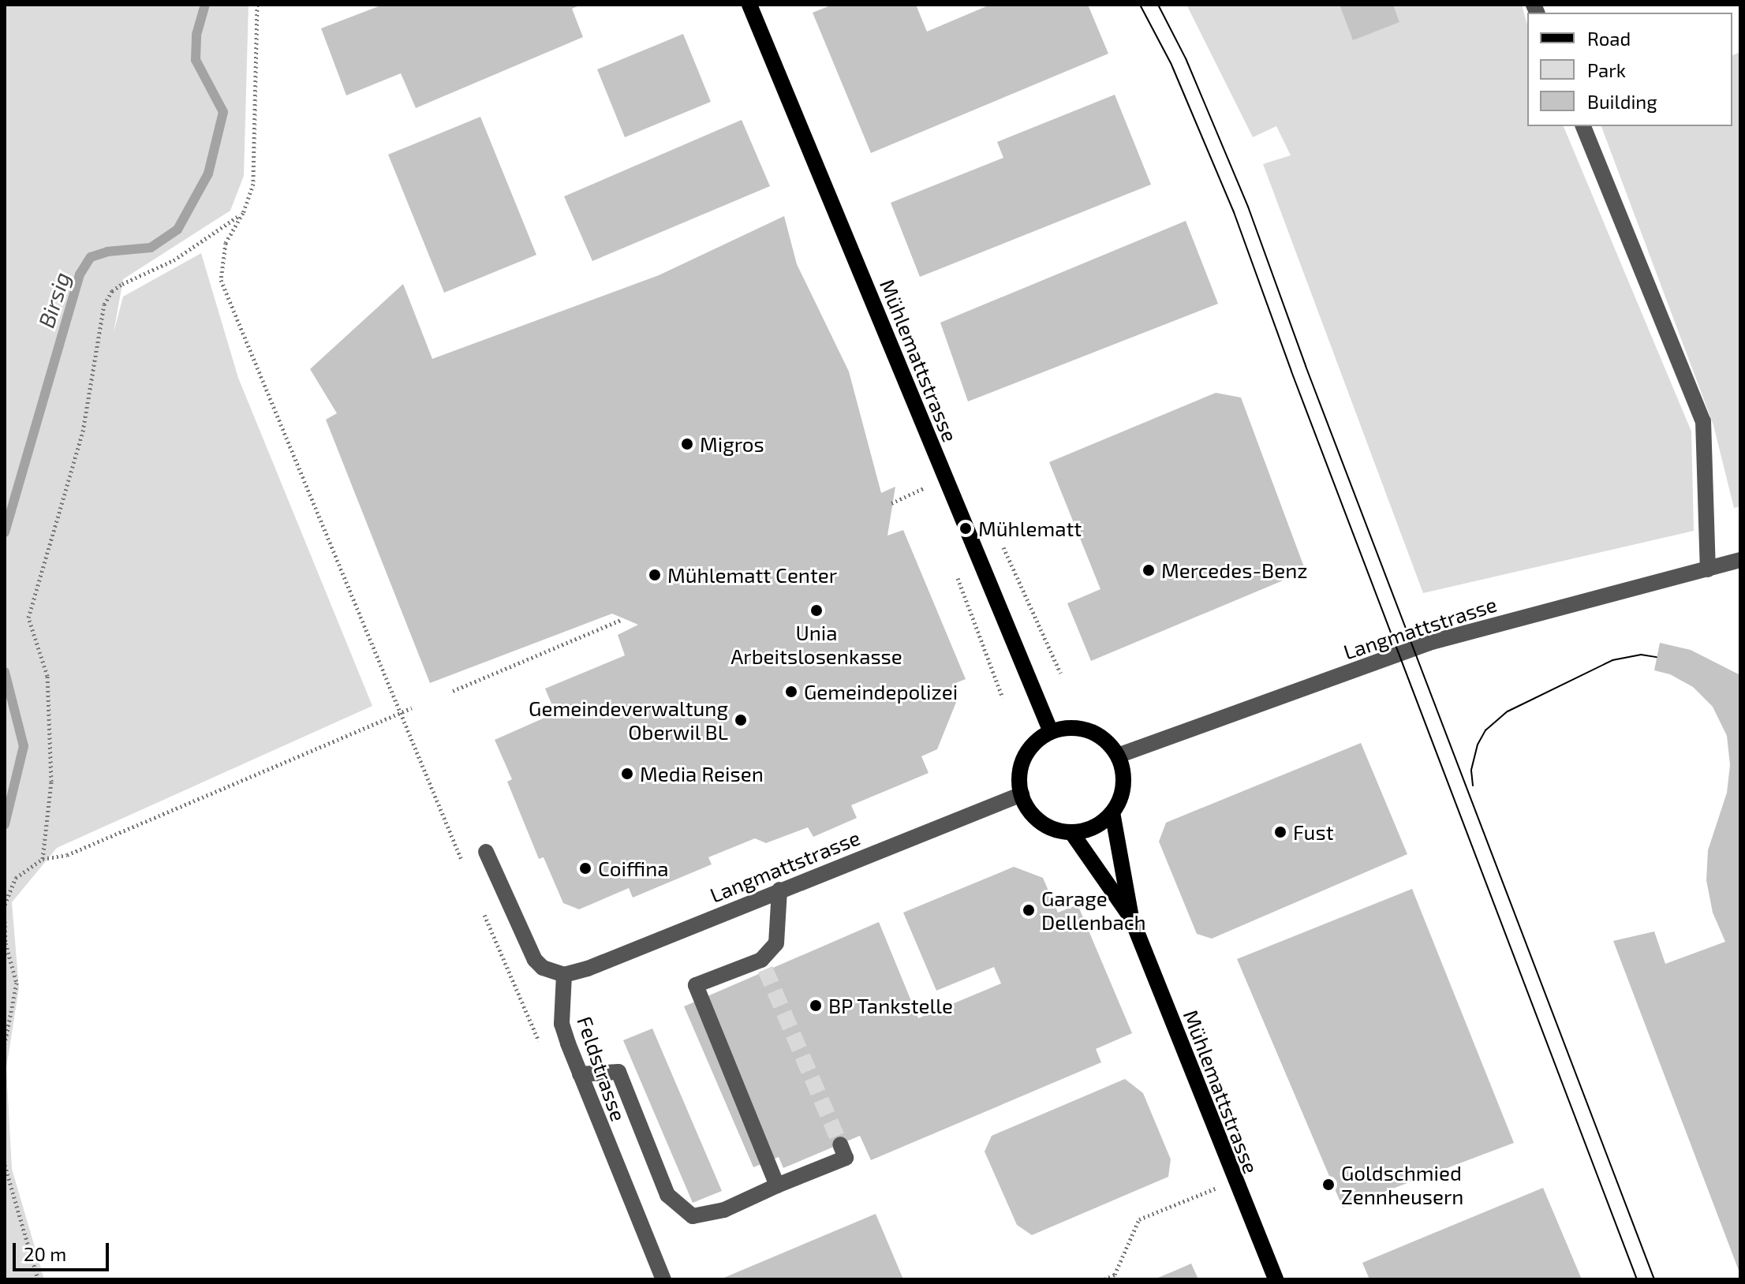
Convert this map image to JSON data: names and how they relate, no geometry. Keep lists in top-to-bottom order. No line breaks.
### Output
{"streets":{"main road":["Mühlemattstrasse"],"street":["Langmattstrasse","Feldstrasse"]},"crossings":[["Mühlemattstrasse","Langmattstrasse"],["Langmattstrasse","Feldstrasse"]],"water":["Birsig"],"places":["Migros","Mühlematt","Mercedes-Benz","Mühlematt Center","Unia Arbeitslosenkasse","Gemeindepolizei","Gemeindeverwaltung Oberwil BL","Media Reisen","Fust","Coiffina","Garage Dellenbach","BP Tankstelle","Goldschmied Zennheusern"],"legend":["Road","Park","Building"],"scale_bar":"20 m"}
